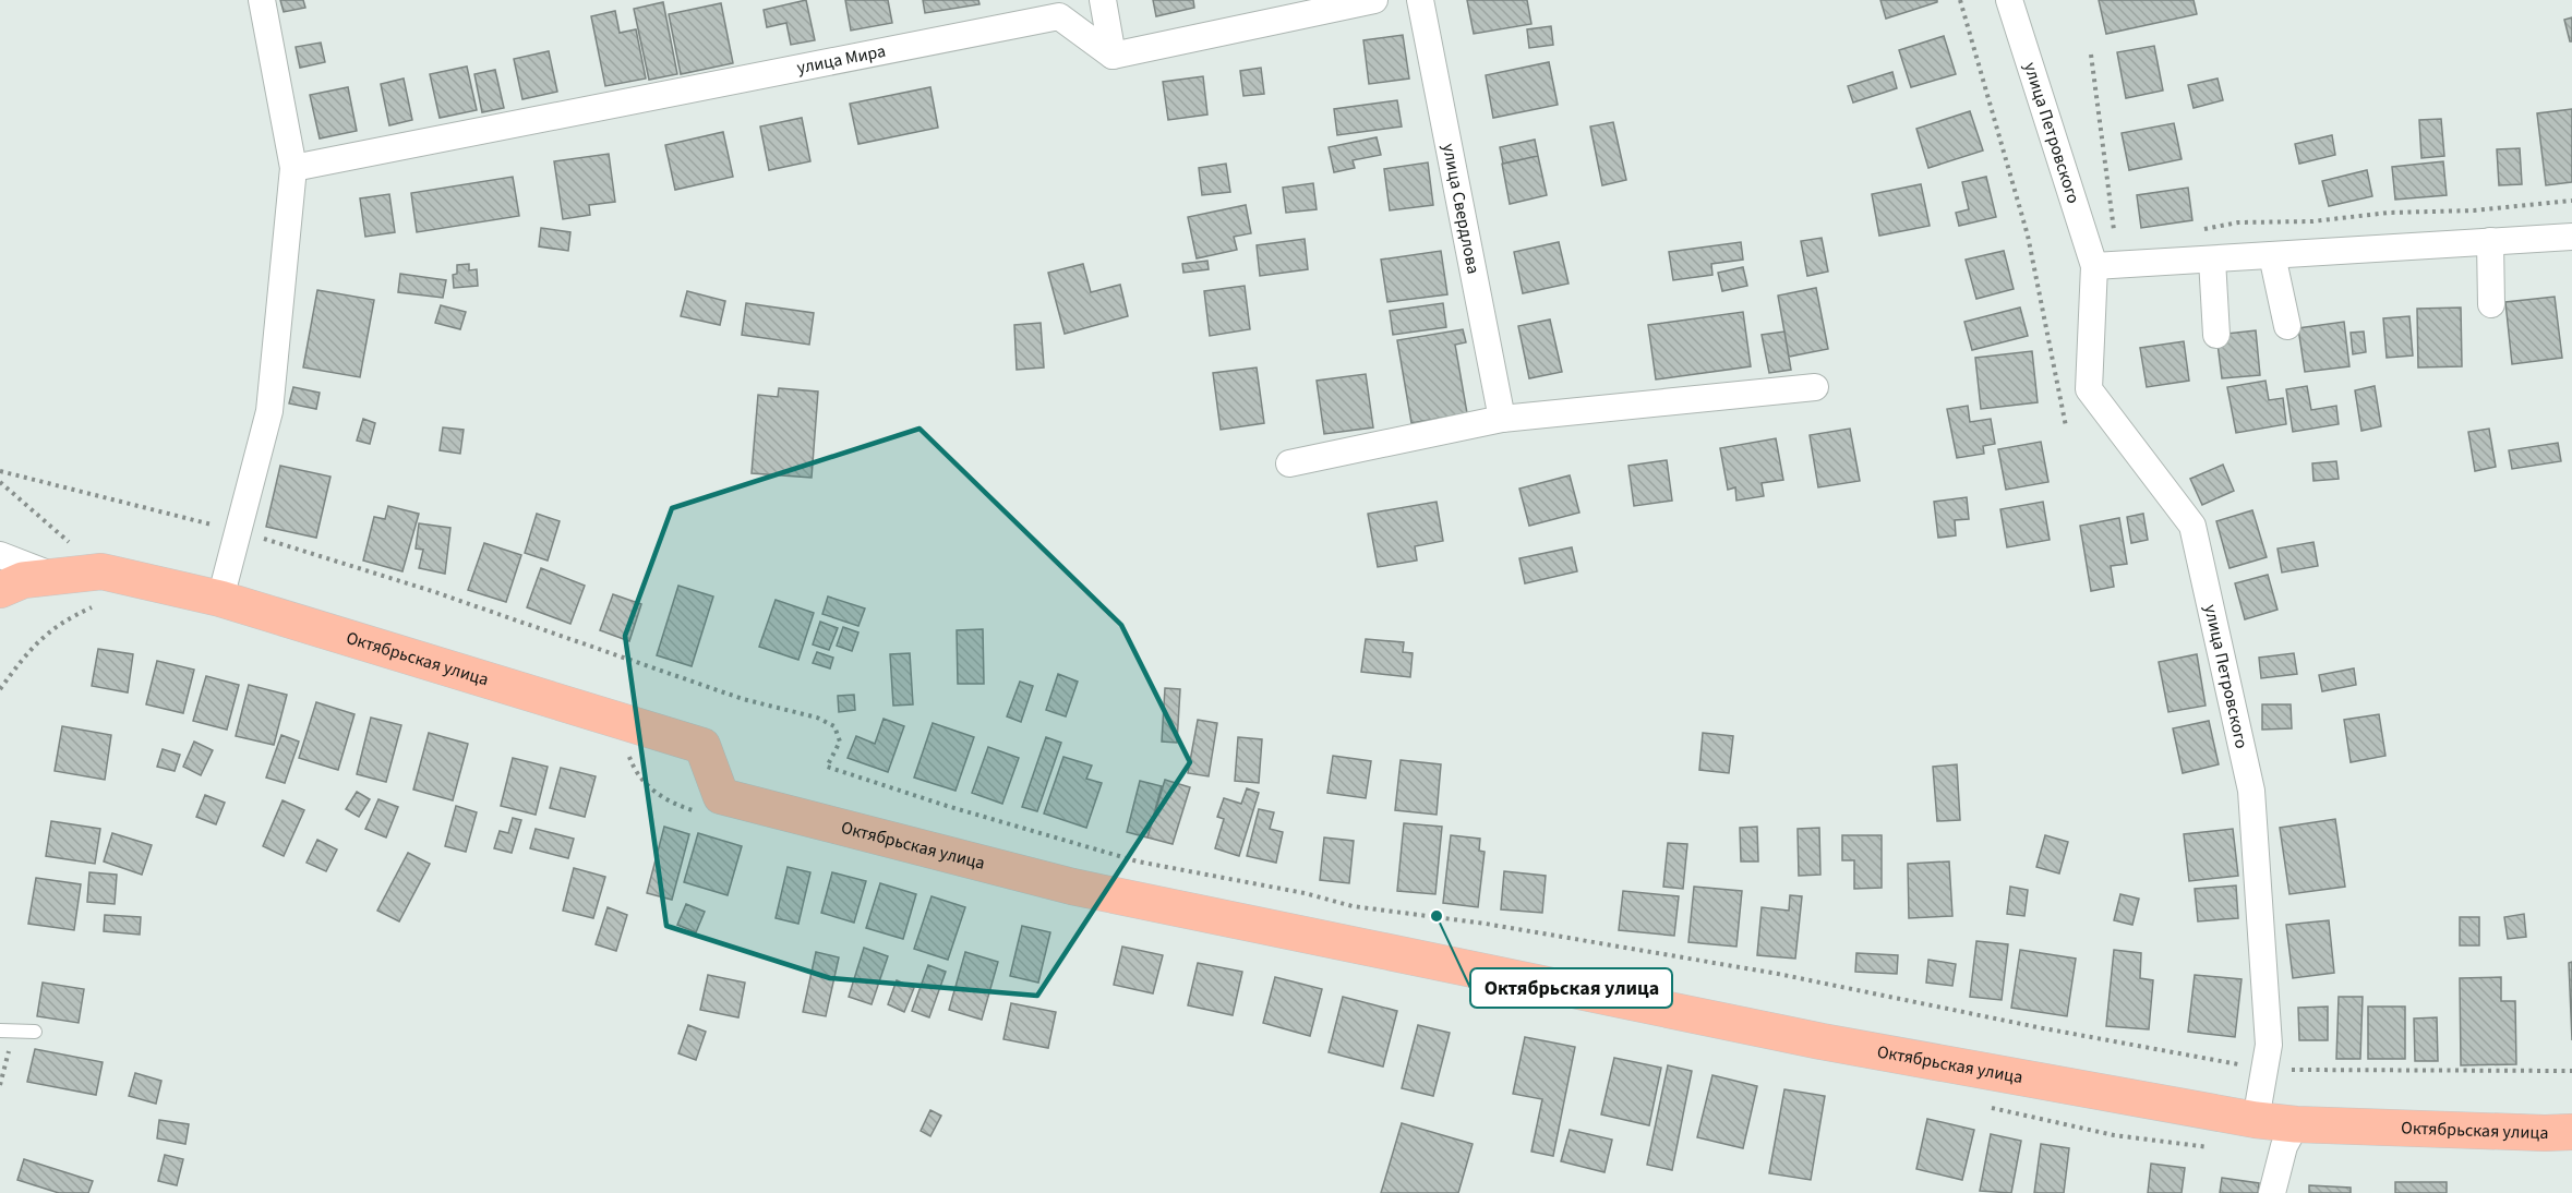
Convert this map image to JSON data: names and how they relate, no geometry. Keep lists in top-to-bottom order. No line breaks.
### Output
{"streets":{"main road":["Октябрьская улица"],"street":["улица Мира","улица Петровского","улица Свердлова"]},"crossings":[["улица Петровского","Октябрьская улица"]],"places":["Октябрьская улица"]}
